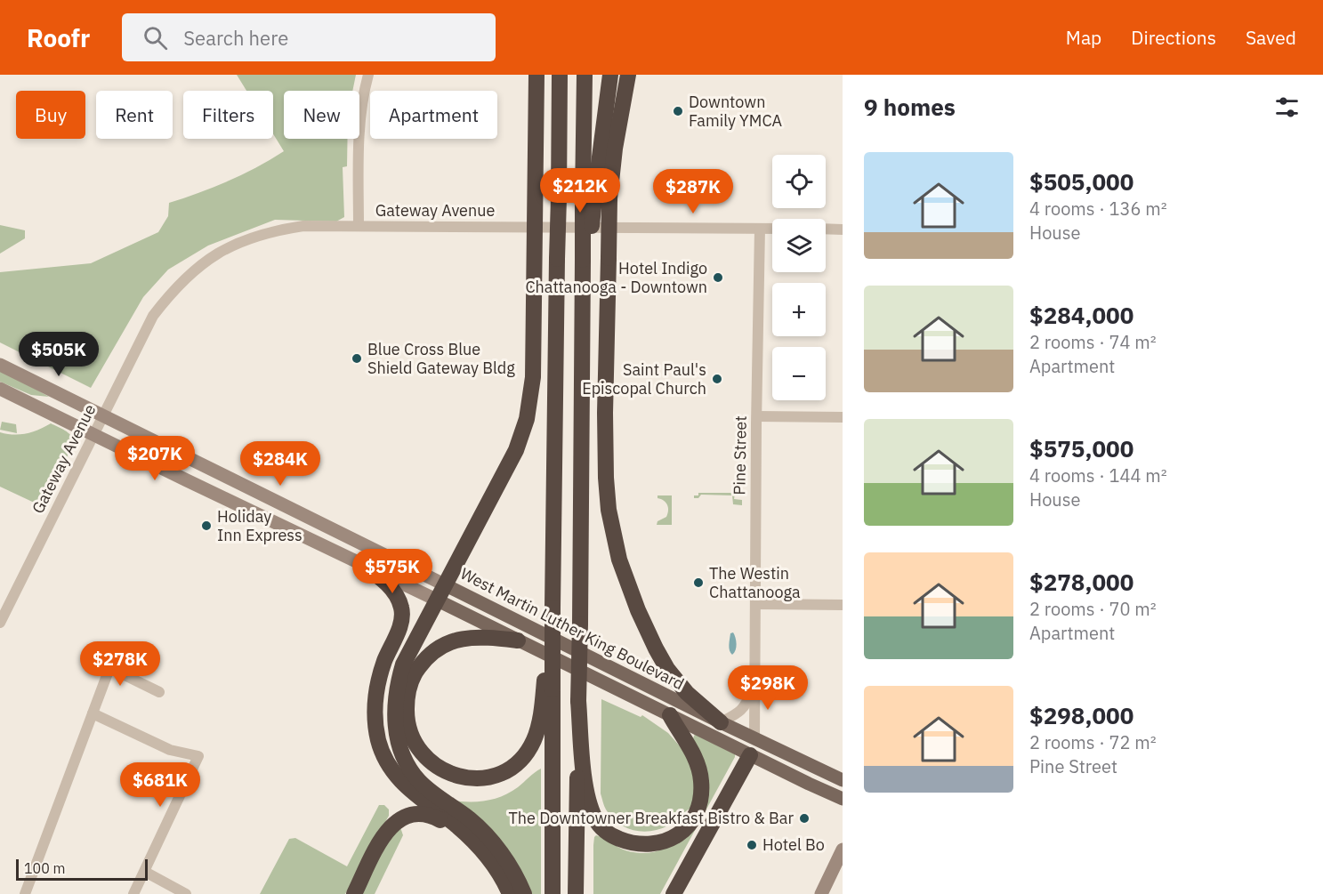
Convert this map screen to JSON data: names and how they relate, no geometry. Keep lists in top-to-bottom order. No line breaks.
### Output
{"streets":{"main road":["West Martin Luther King Boulevard"],"street":["Gateway Avenue","Pine Street"]},"crossings":[["Gateway Avenue","Pine Street"],["Gateway Avenue","West Martin Luther King Boulevard"],["Pine Street","West Martin Luther King Boulevard"]],"places":["Downtown Family YMCA","Hotel Indigo Chattanooga - Downtown","Blue Cross Blue Shield Gateway Bldg","Saint Paul's Episcopal Church","Holiday Inn Express","The Westin Chattanooga","The Downtowner Breakfast Bistro & Bar","Hotel Bo"],"scale_bar":"100 m","page":{"header":"Roofr","search":"Search here","nav":["Map","Directions","Saved"],"heading":"9 homes","chip":["Buy","Rent","Filters","New","Apartment"],"list":[{"name":"$505,000","note":"4 rooms · 136 m² · House"},{"name":"$284,000","note":"2 rooms · 74 m² · Apartment"},{"name":"$575,000","note":"4 rooms · 144 m² · House"},{"name":"$278,000","note":"2 rooms · 70 m² · Apartment"},{"name":"$298,000","note":"2 rooms · 72 m² · Pine Street"}],"map_buttons":["+","−"],"price":["$212K","$287K","$505K","$207K","$284K","$575K","$278K","$298K","$681K"],"scale":"100 m"}}
